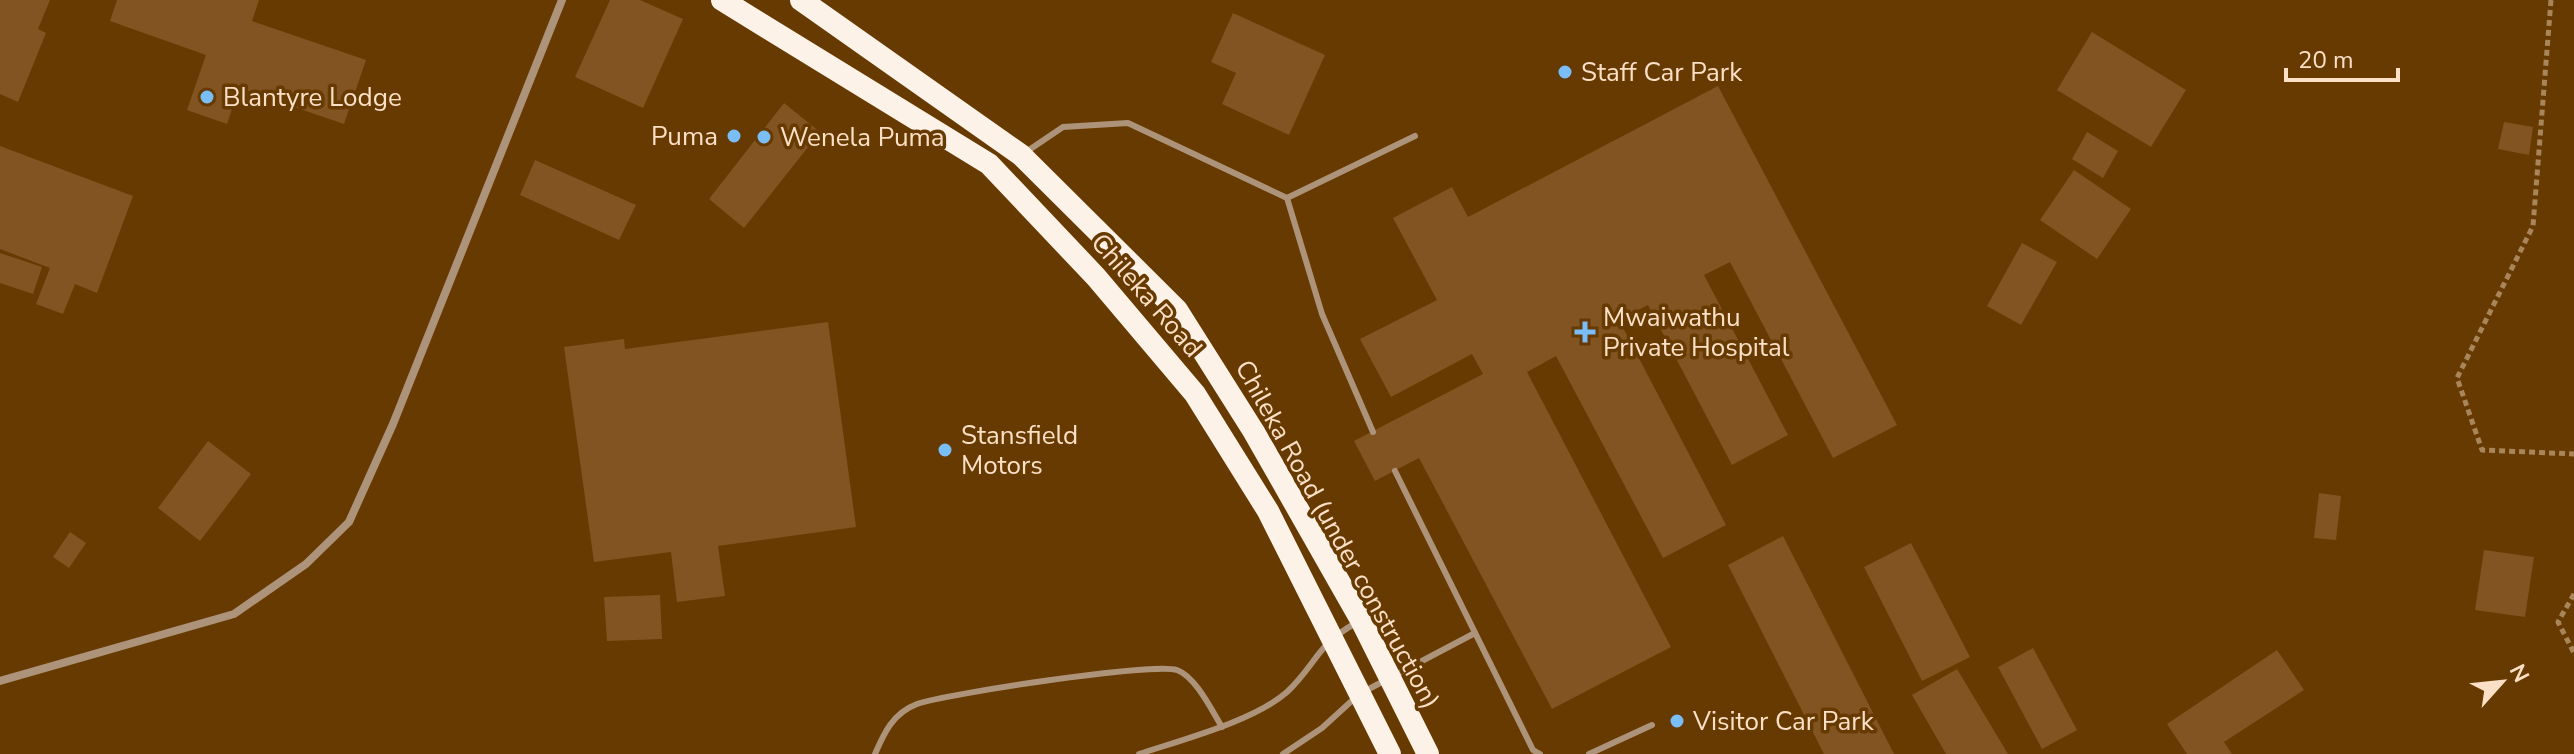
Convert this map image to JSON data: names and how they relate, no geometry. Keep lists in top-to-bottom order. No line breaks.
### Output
{"streets":{"highway":["Chileka Road","Chileka Road (under construction)"]},"crossings":[["Chileka Road","Chileka Road (under construction)"]],"places":{"other":["Staff Car Park","Blantyre Lodge","Puma","Wenela Puma","Stansfield Motors","Visitor Car Park"],"health":["Mwaiwathu Private Hospital"]},"scale_bar":"20 m","north":"top right"}
